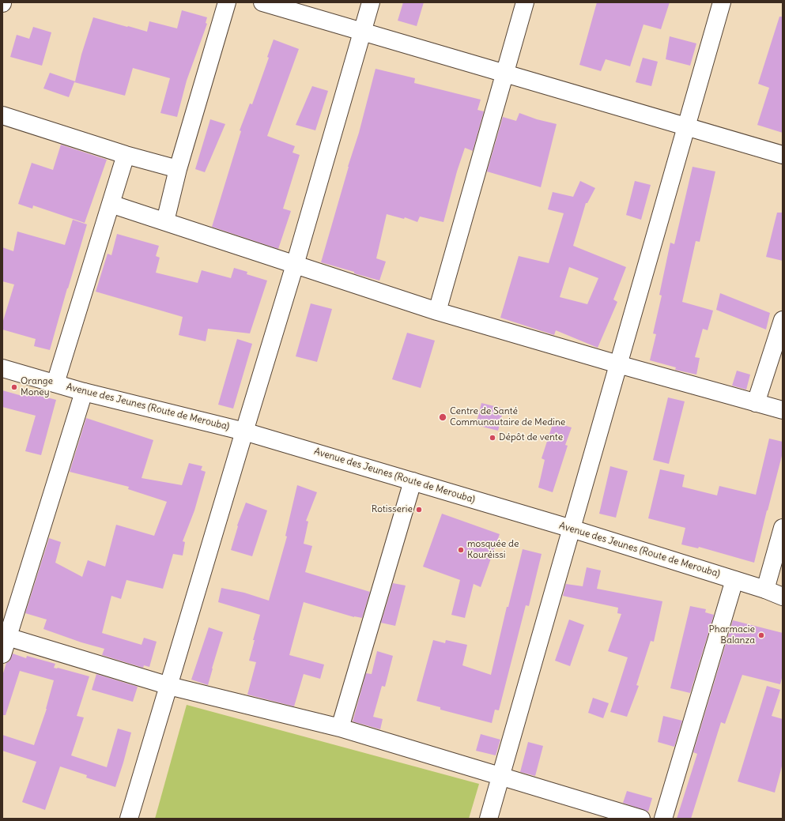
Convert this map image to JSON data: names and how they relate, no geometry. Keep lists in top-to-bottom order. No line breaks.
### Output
{"streets":{"street":["Avenue des Jeunes (Route de Merouba)"]},"places":["Orange Money","Centre de Santé Communautaire de Medine","Dépôt de vente","Rotisserie","mosquée de Kouréissi","Pharmacie Balanza"]}
